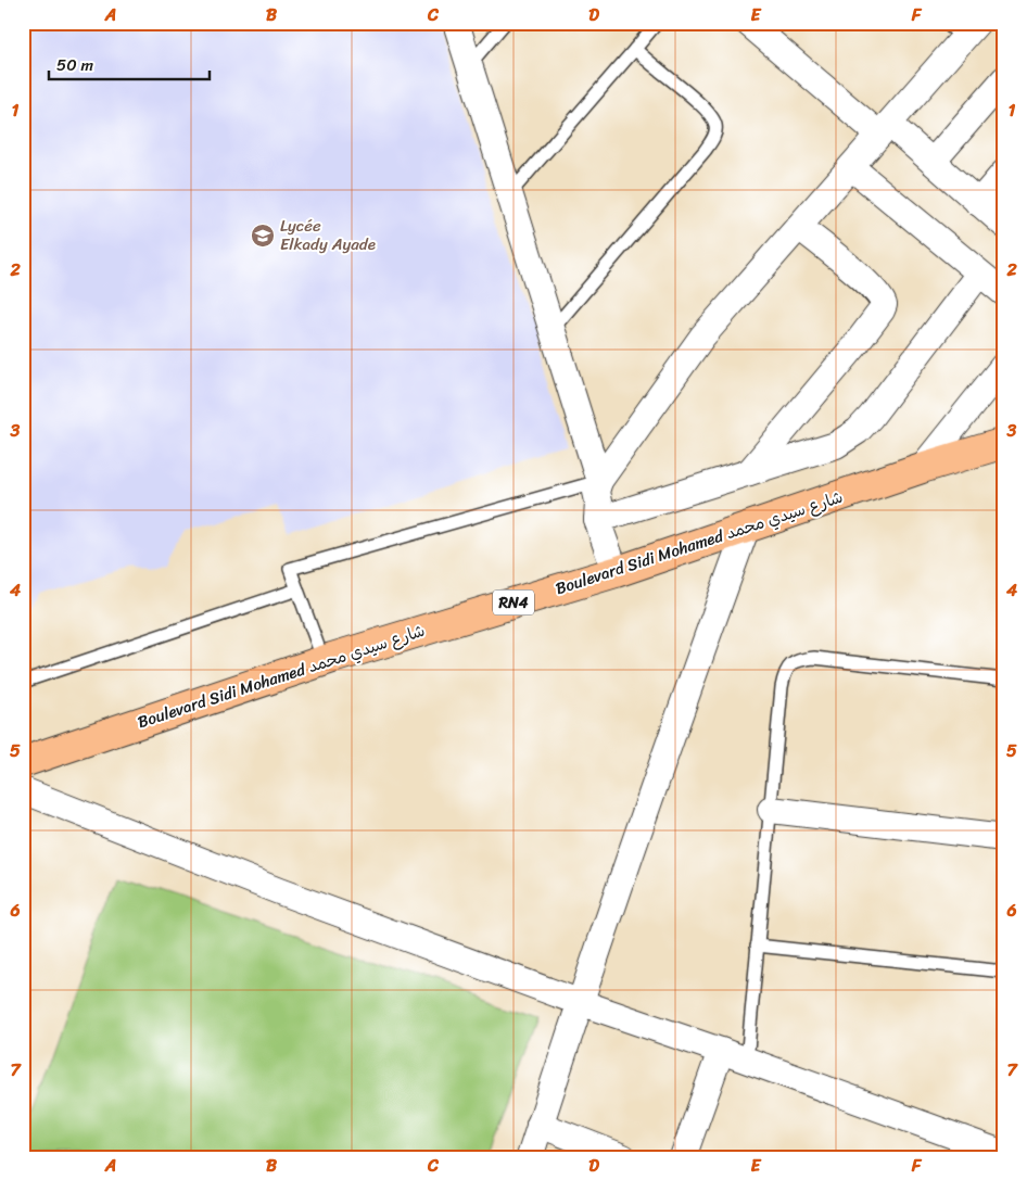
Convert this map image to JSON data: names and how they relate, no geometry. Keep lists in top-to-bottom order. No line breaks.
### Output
{"streets":{"main road":["Boulevard Sidi Mohamed شارع سيدي محمد","RN4"]},"places":{"school or university":["Lycée Elkady Ayade"]},"scale_bar":"50 m","grid":{"columns":["A","B","C","D","E","F"],"rows":["1","2","3","4","5","6","7"]}}
